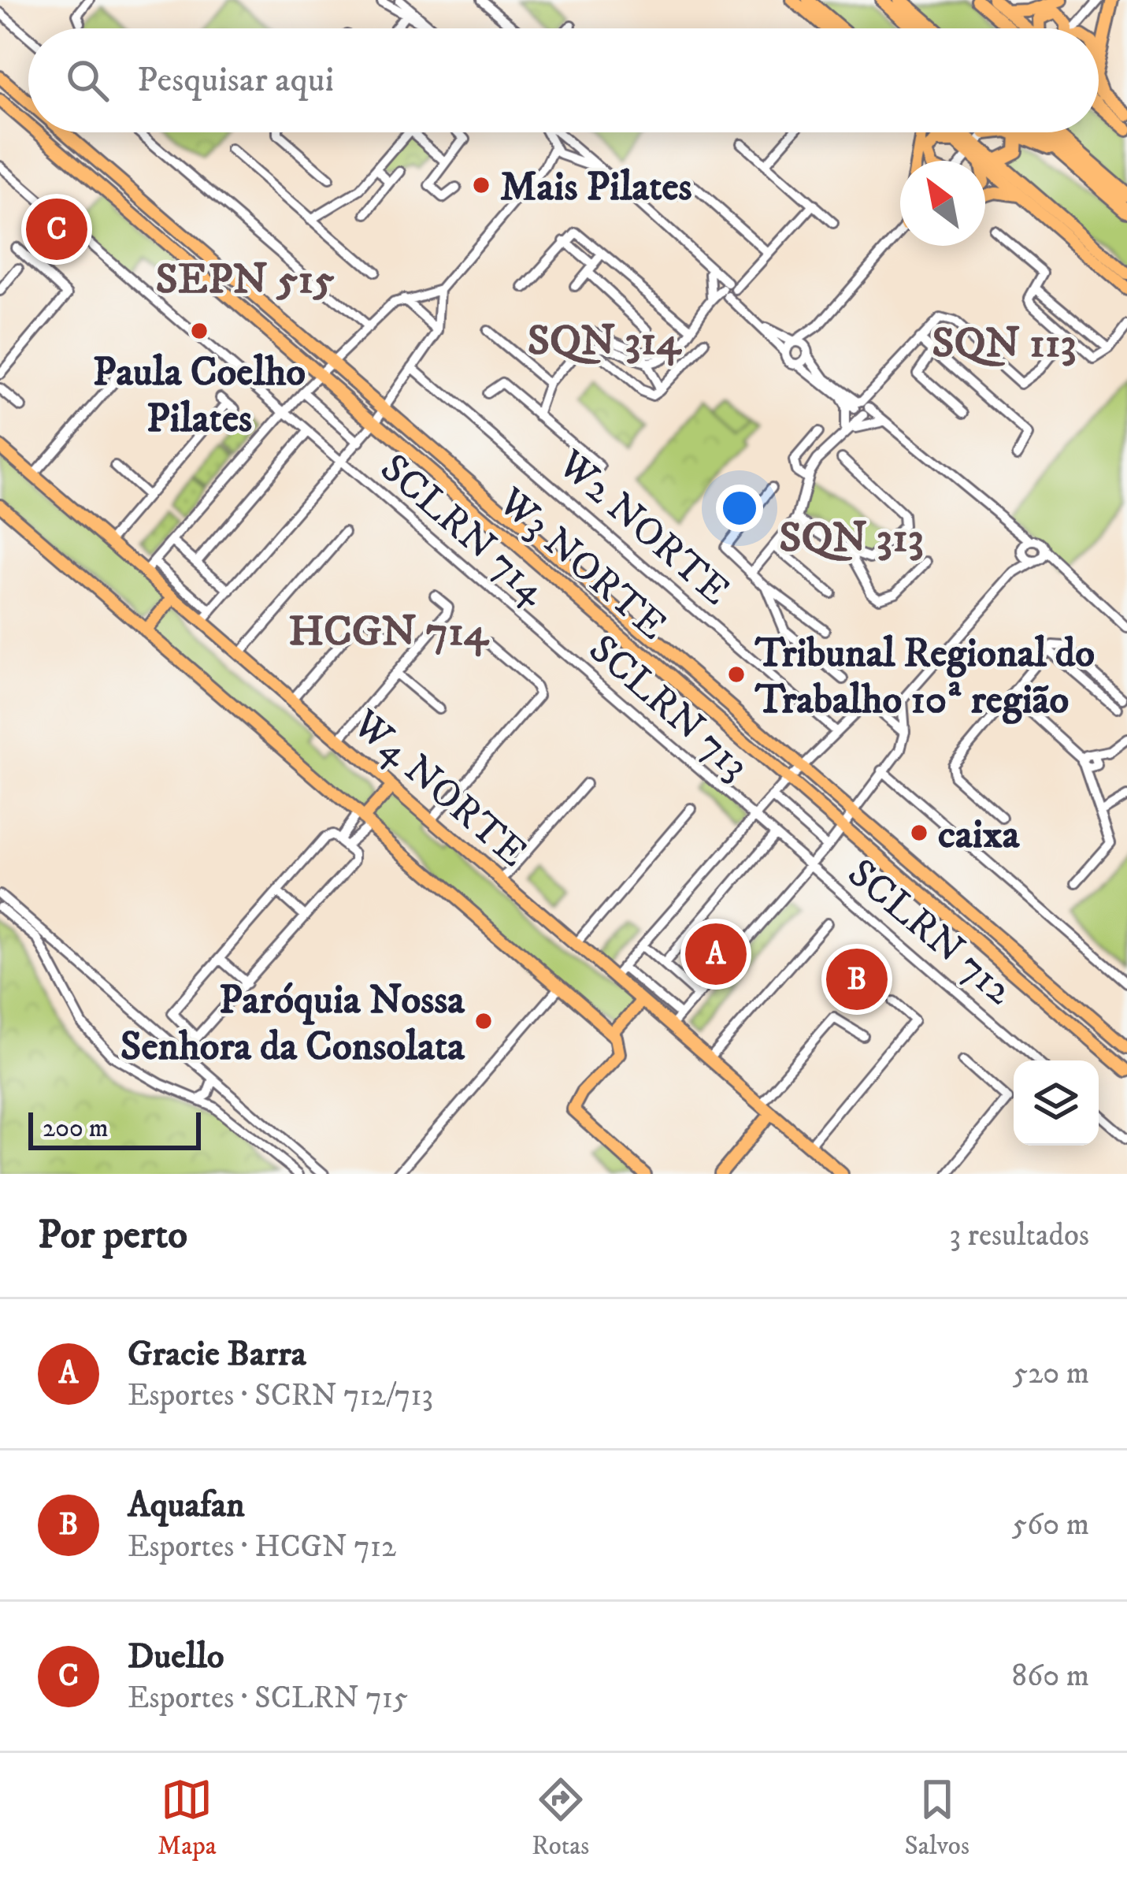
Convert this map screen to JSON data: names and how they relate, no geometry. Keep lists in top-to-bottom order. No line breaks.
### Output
{"streets":{"main road":["W3 NORTE","W4 NORTE"],"street":["W2 NORTE","SCLRN 714","SCLRN 713","SCLRN 712"]},"crossings":[["SCLRN 714","SCLRN 713"],["SCLRN 713","SCLRN 712"]],"districts":["SEPN 515","SQN 314","SQN 113","SQN 313","HCGN 714"],"places":["Mais Pilates","Paula Coelho Pilates","Tribunal Regional do Trabalho 10ª região","caixa","Paróquia Nossa Senhora da Consolata"],"scale_bar":"200 m","north":"top left","page":{"search":"Pesquisar aqui","pins":["C","A","B"],"scale":"200 m","heading":["Por perto","3 resultados"],"list":[{"mark":"A","name":"Gracie Barra","note":"Esportes · SCRN 712/713","value":"520 m"},{"mark":"B","name":"Aquafan","note":"Esportes · HCGN 712","value":"560 m"},{"mark":"C","name":"Duello","note":"Esportes · SCLRN 715","value":"860 m"}],"nav":["Mapa","Rotas","Salvos"]}}
